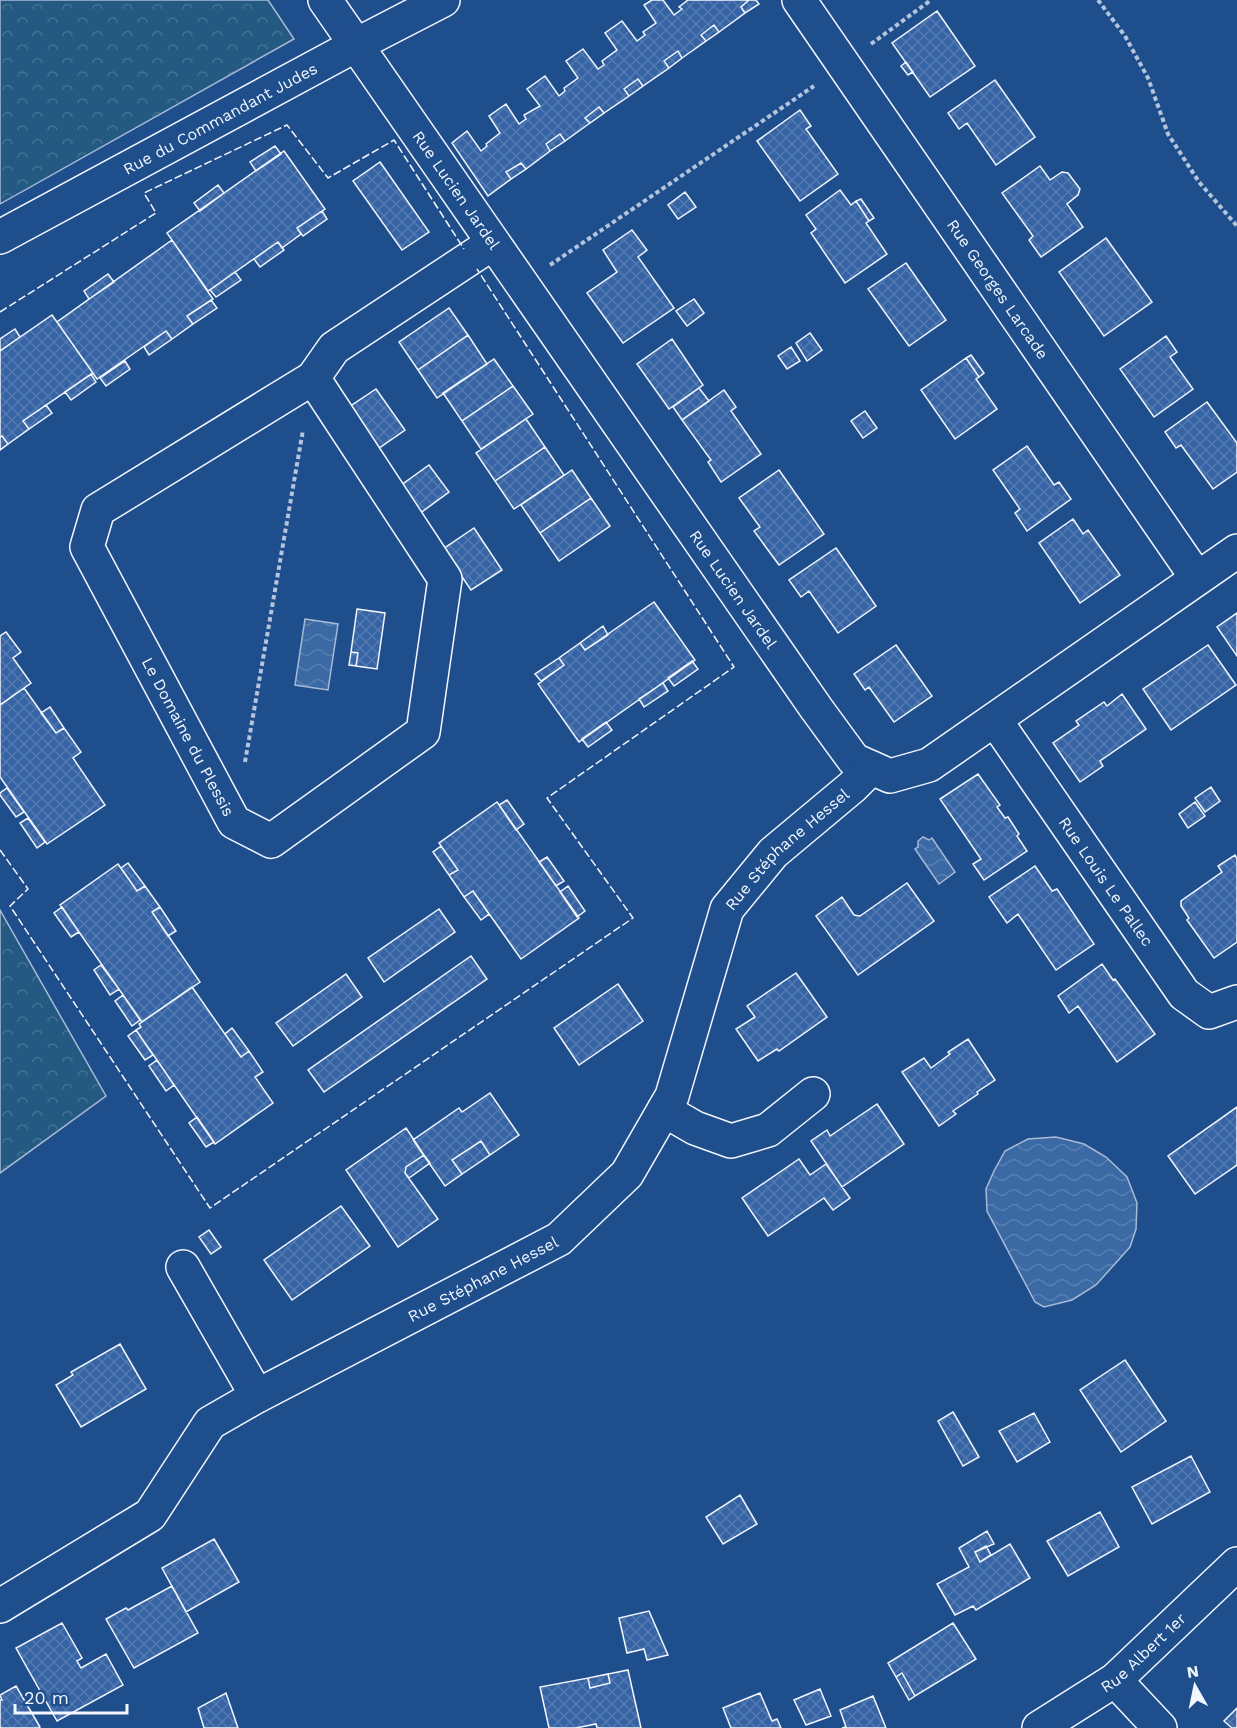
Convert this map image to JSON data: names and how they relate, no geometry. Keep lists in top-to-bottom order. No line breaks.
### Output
{"streets":{"street":["Rue du Commandant Judes","Rue Lucien Jardel","Rue Georges Larcade","Le Domaine du Plessis","Rue Stéphane Hessel","Rue Louis Le Pallec","Rue Albert 1er"]},"crossings":[["Rue du Commandant Judes","Rue Lucien Jardel"],["Rue Lucien Jardel","Rue Georges Larcade"],["Rue Lucien Jardel","Le Domaine du Plessis"],["Rue Lucien Jardel","Rue Stéphane Hessel"],["Rue Lucien Jardel","Rue Louis Le Pallec"]],"scale_bar":"20 m","north":"top"}
